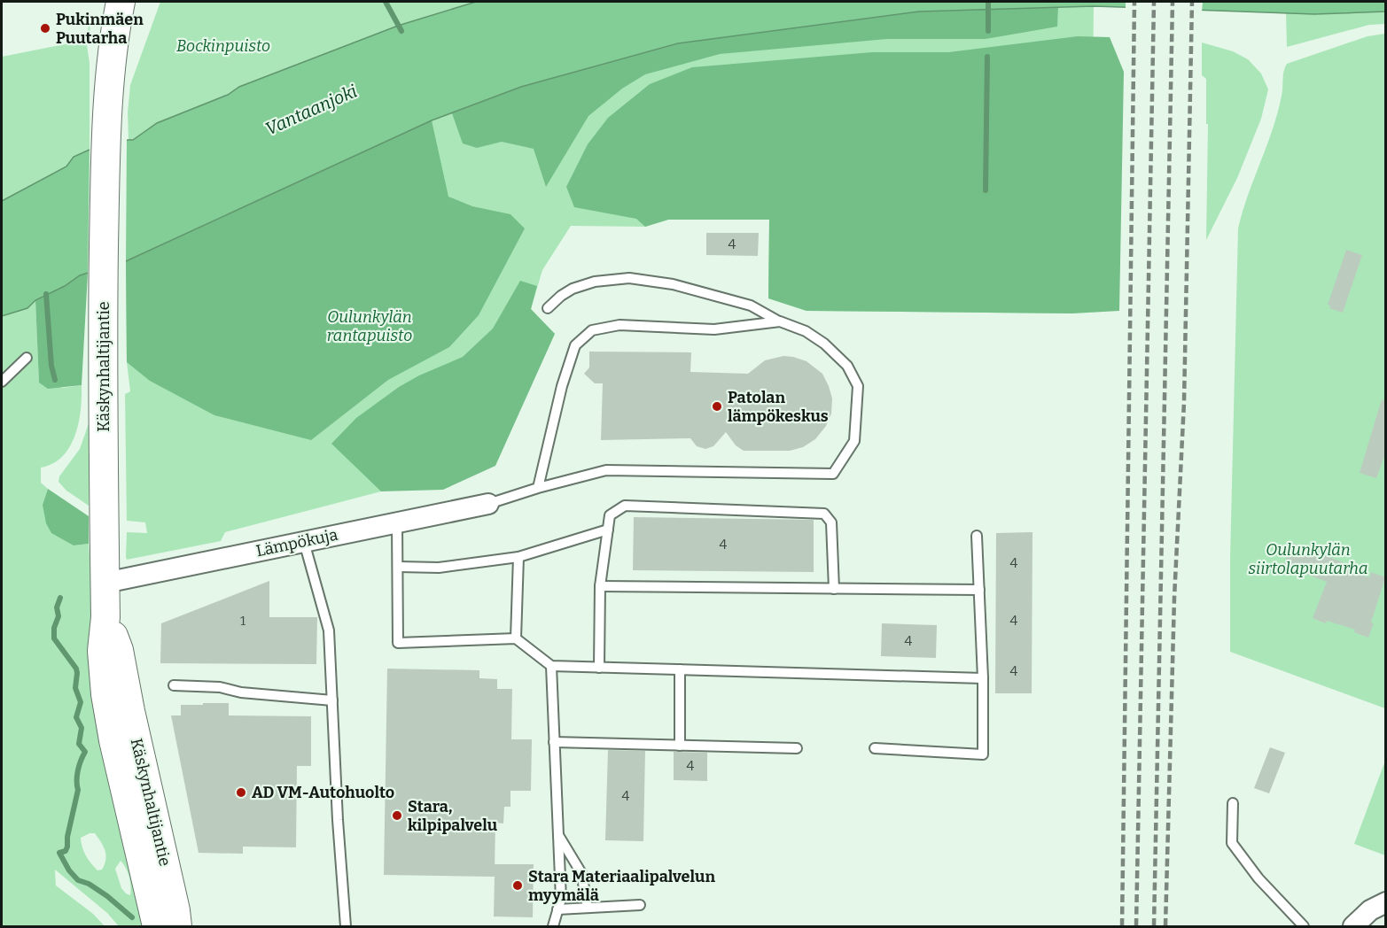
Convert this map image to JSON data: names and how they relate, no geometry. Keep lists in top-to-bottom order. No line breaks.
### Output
{"streets":{"main road":["Käskynhaltijantie"],"street":["Lämpökuja"]},"crossings":[["Käskynhaltijantie","Lämpökuja"]],"water":["Vantaanjoki"],"parks":["Bockinpuisto","Oulunkylän rantapuisto","Oulunkylän siirtolapuutarha"],"places":["Pukinmäen Puutarha","Patolan lämpökeskus","AD VM-Autohuolto","Stara, kilpipalvelu","Stara Materiaalipalvelun myymälä"],"house_numbers":["4","4","4","1","4","4","4","4","4"]}
